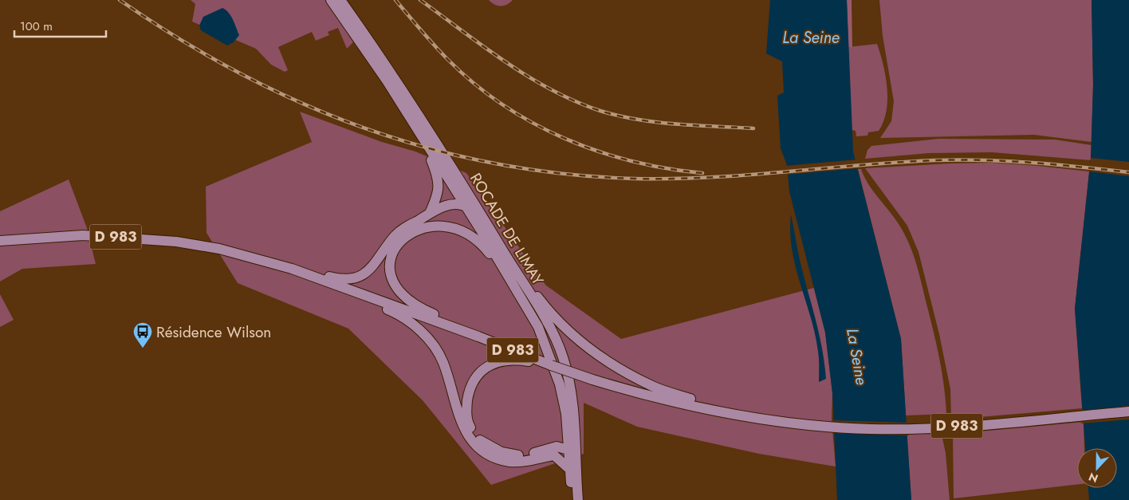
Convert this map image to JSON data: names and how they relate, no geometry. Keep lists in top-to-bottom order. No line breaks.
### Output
{"streets":{"main road":["ROCADE DE LIMAY","D 983"]},"water":["La Seine"],"places":{"bus stop":["Résidence Wilson"]},"scale_bar":"100 m","north":"bottom"}
